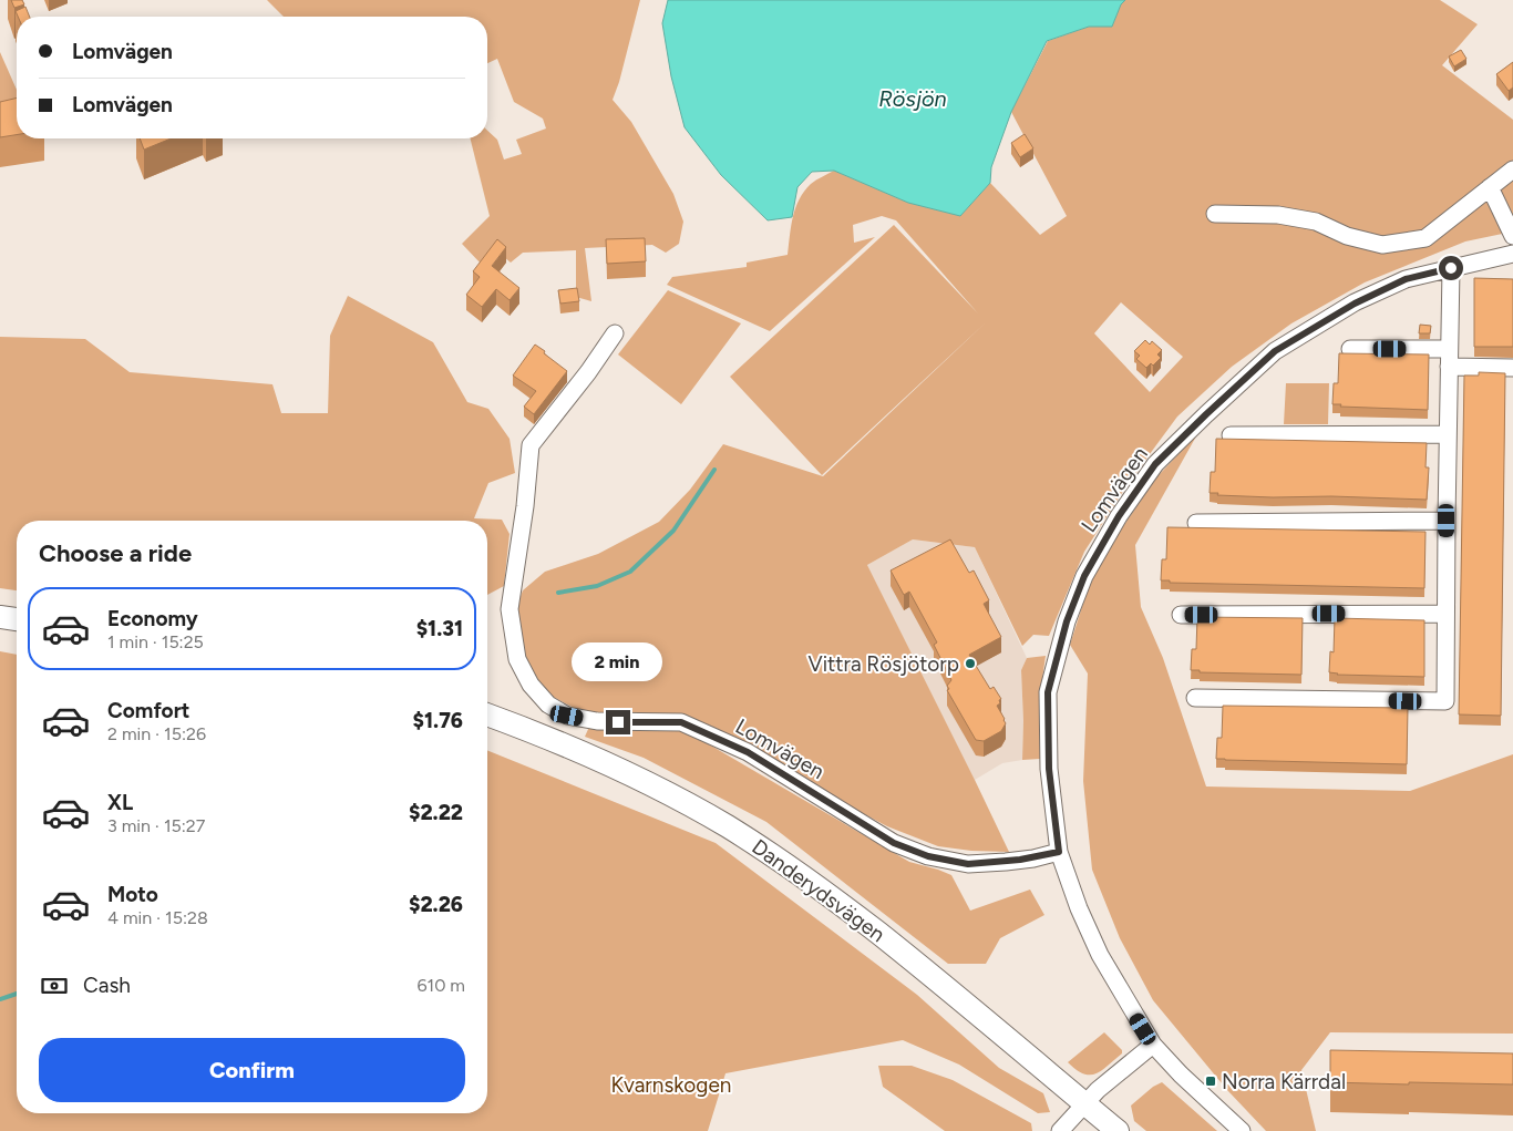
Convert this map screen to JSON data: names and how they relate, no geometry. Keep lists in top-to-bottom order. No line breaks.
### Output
{"streets":{"main road":["Danderydsvägen"],"street":["Lomvägen"]},"water":["Rösjön"],"parks":["Kvarnskogen"],"places":{"other":["Vittra Rösjötorp"],"transit":["Norra Kärrdal"]},"page":{"banner":["Lomvägen","Lomvägen"],"heading":"Choose a ride","list":[{"name":"Economy","note":"1 min · 15:25","value":"$1.31"},{"name":"Comfort","note":"2 min · 15:26","value":"$1.76"},{"name":"XL","note":"3 min · 15:27","value":"$2.22"},{"name":"Moto","note":"4 min · 15:28","value":"$2.26"}],"bubble":"2 min","pay":["Cash","610 m"],"buttons":"Confirm"}}
